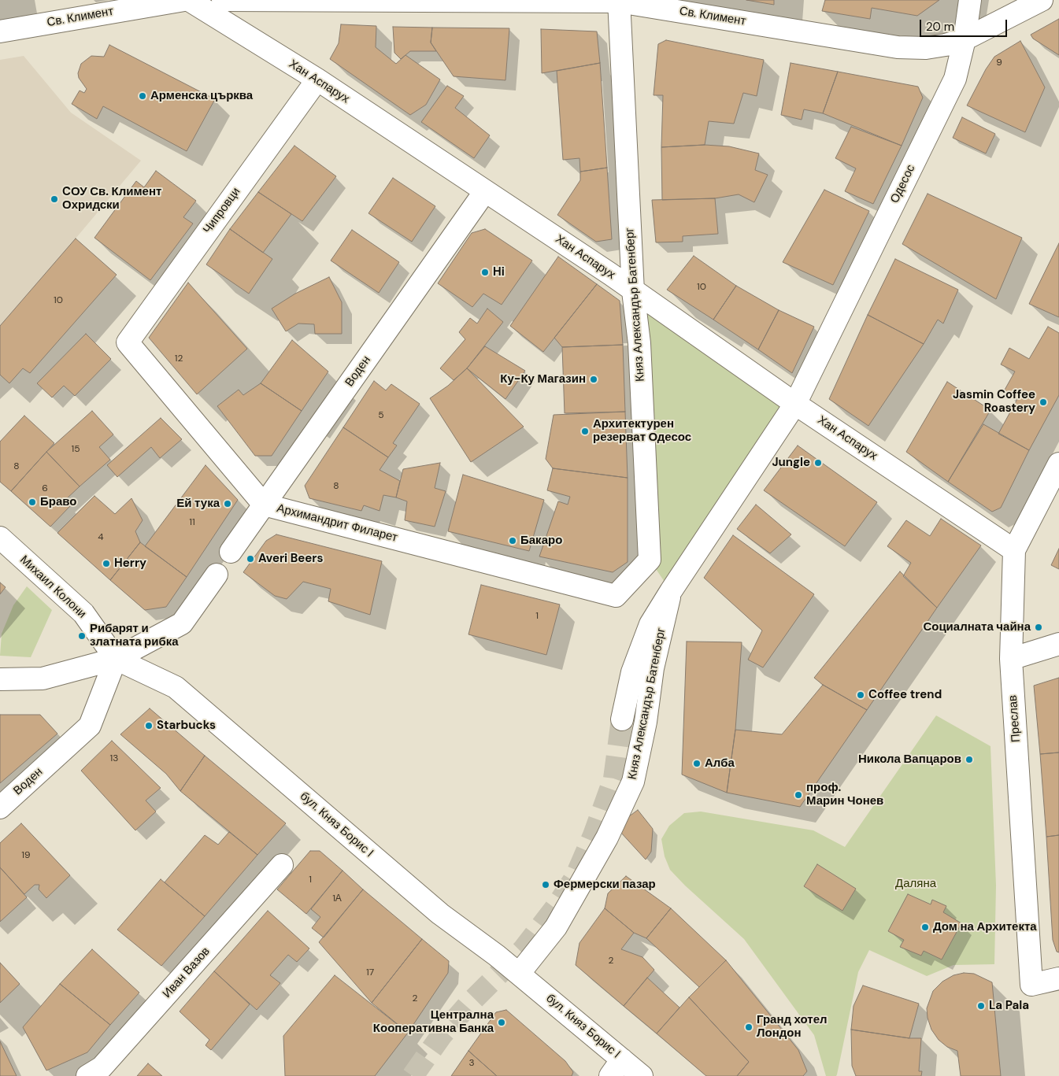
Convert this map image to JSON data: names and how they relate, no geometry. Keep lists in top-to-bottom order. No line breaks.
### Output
{"streets":{"street":["Св. Климент","Хан Аспарух","Одесос","Чипровци","Княз Александър Батенберг","Воден","Архимандрит Филарет","Михаил Колони","Преслав","бул. Княз Борис I","Иван Вазов"]},"crossings":[["Св. Климент","Одесос"],["Св. Климент","Княз Александър Батенберг"],["Хан Аспарух","Одесос"],["Хан Аспарух","Чипровци"],["Хан Аспарух","Княз Александър Батенберг"],["Хан Аспарух","Воден"],["Хан Аспарух","Преслав"],["Одесос","Княз Александър Батенберг"],["Чипровци","Архимандрит Филарет"],["Княз Александър Батенберг","Архимандрит Филарет"],["Княз Александър Батенберг","бул. Княз Борис I"],["Воден","Архимандрит Филарет"],["Воден","Михаил Колони"],["Воден","бул. Княз Борис I"],["Михаил Колони","бул. Княз Борис I"]],"parks":["Даляна"],"places":["Арменска църква","CОУ Св. Климент Охридски","Hi","Ку-Ку Магазин","Jasmin Coffee Roastery","Архитектурен резерват Одесос","Jungle","Браво","Ей тука","Бакаро","Averi Beers","Herry","Социалната чайна","Рибарят и златната рибка","Coffee trend","Starbucks","Никола Вапцаров","Алба","проф. Марин Чонев","Фермерски пазар","Дом на Архитекта","La Pala","Централна Кооперативна Банка","Гранд хотел Лондон"],"house_numbers":["9","10","10","12","5","15","8","8","6","11","4","1","13","19","1","1А","2","17","2","3"],"scale_bar":"20 m"}
